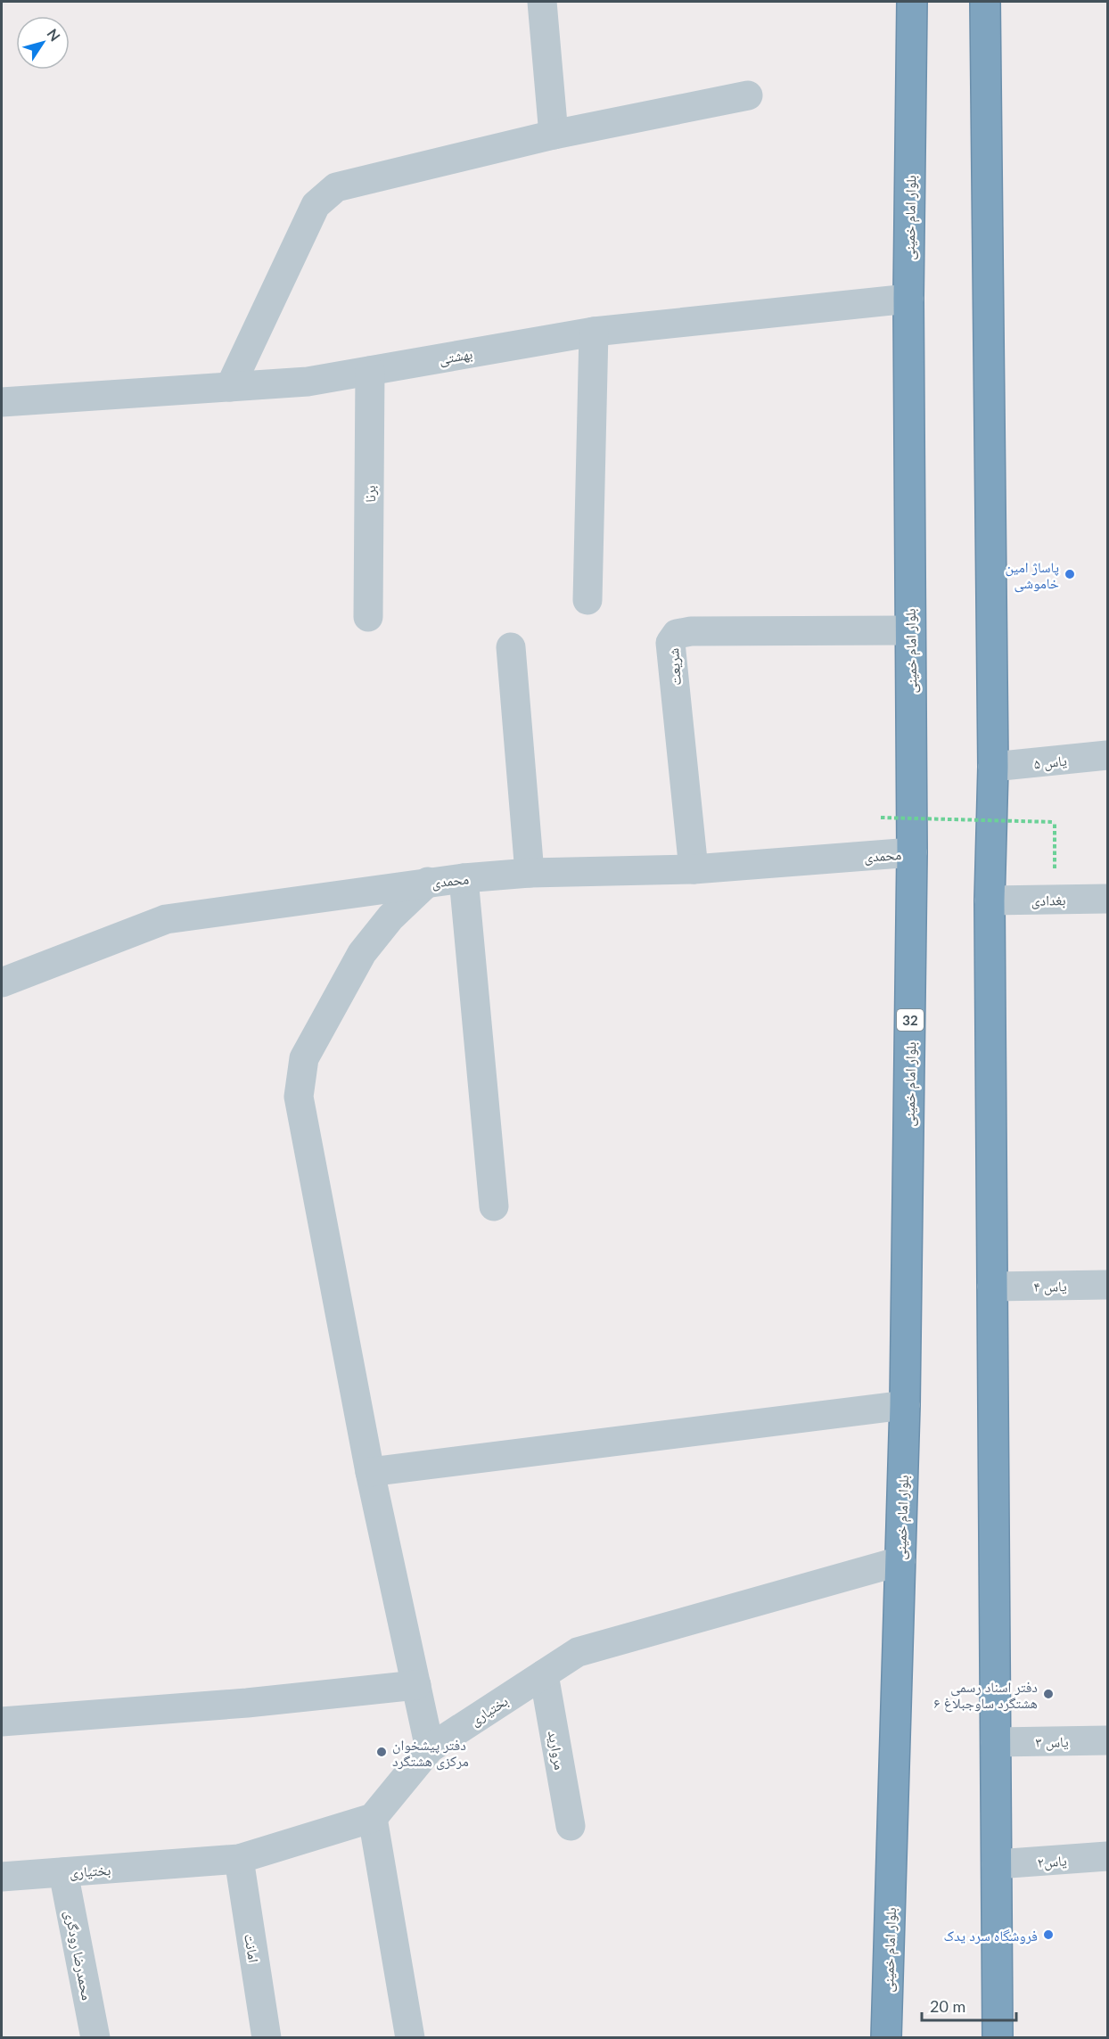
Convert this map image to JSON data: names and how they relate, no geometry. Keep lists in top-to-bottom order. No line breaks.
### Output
{"streets":{"highway":["بلوار امام خمینی","32"],"street":["بهشتی","برنا","شریعت","یاس ۵","محمدی","بغدادی","یاس ۴","بختیاری","یاس ۳","مروارید","یاس۲","امانت","محمدرضا رودگری"]},"crossings":[["بلوار امام خمینی","بهشتی"],["بلوار امام خمینی","شریعت"],["بلوار امام خمینی","محمدی"],["بلوار امام خمینی","بختیاری"],["بهشتی","برنا"],["شریعت","محمدی"],["بختیاری","مروارید"],["بختیاری","امانت"],["بختیاری","محمدرضا رودگری"]],"places":["پاساژ امین خاموشی","دفتر اسناد رسمی ۶ هشتگرد ساوجبلاغ","دفتر پیشخوان مرکزی هشتگرد","فروشگاه سرد یدک"],"scale_bar":"20 m","north":"top right"}
